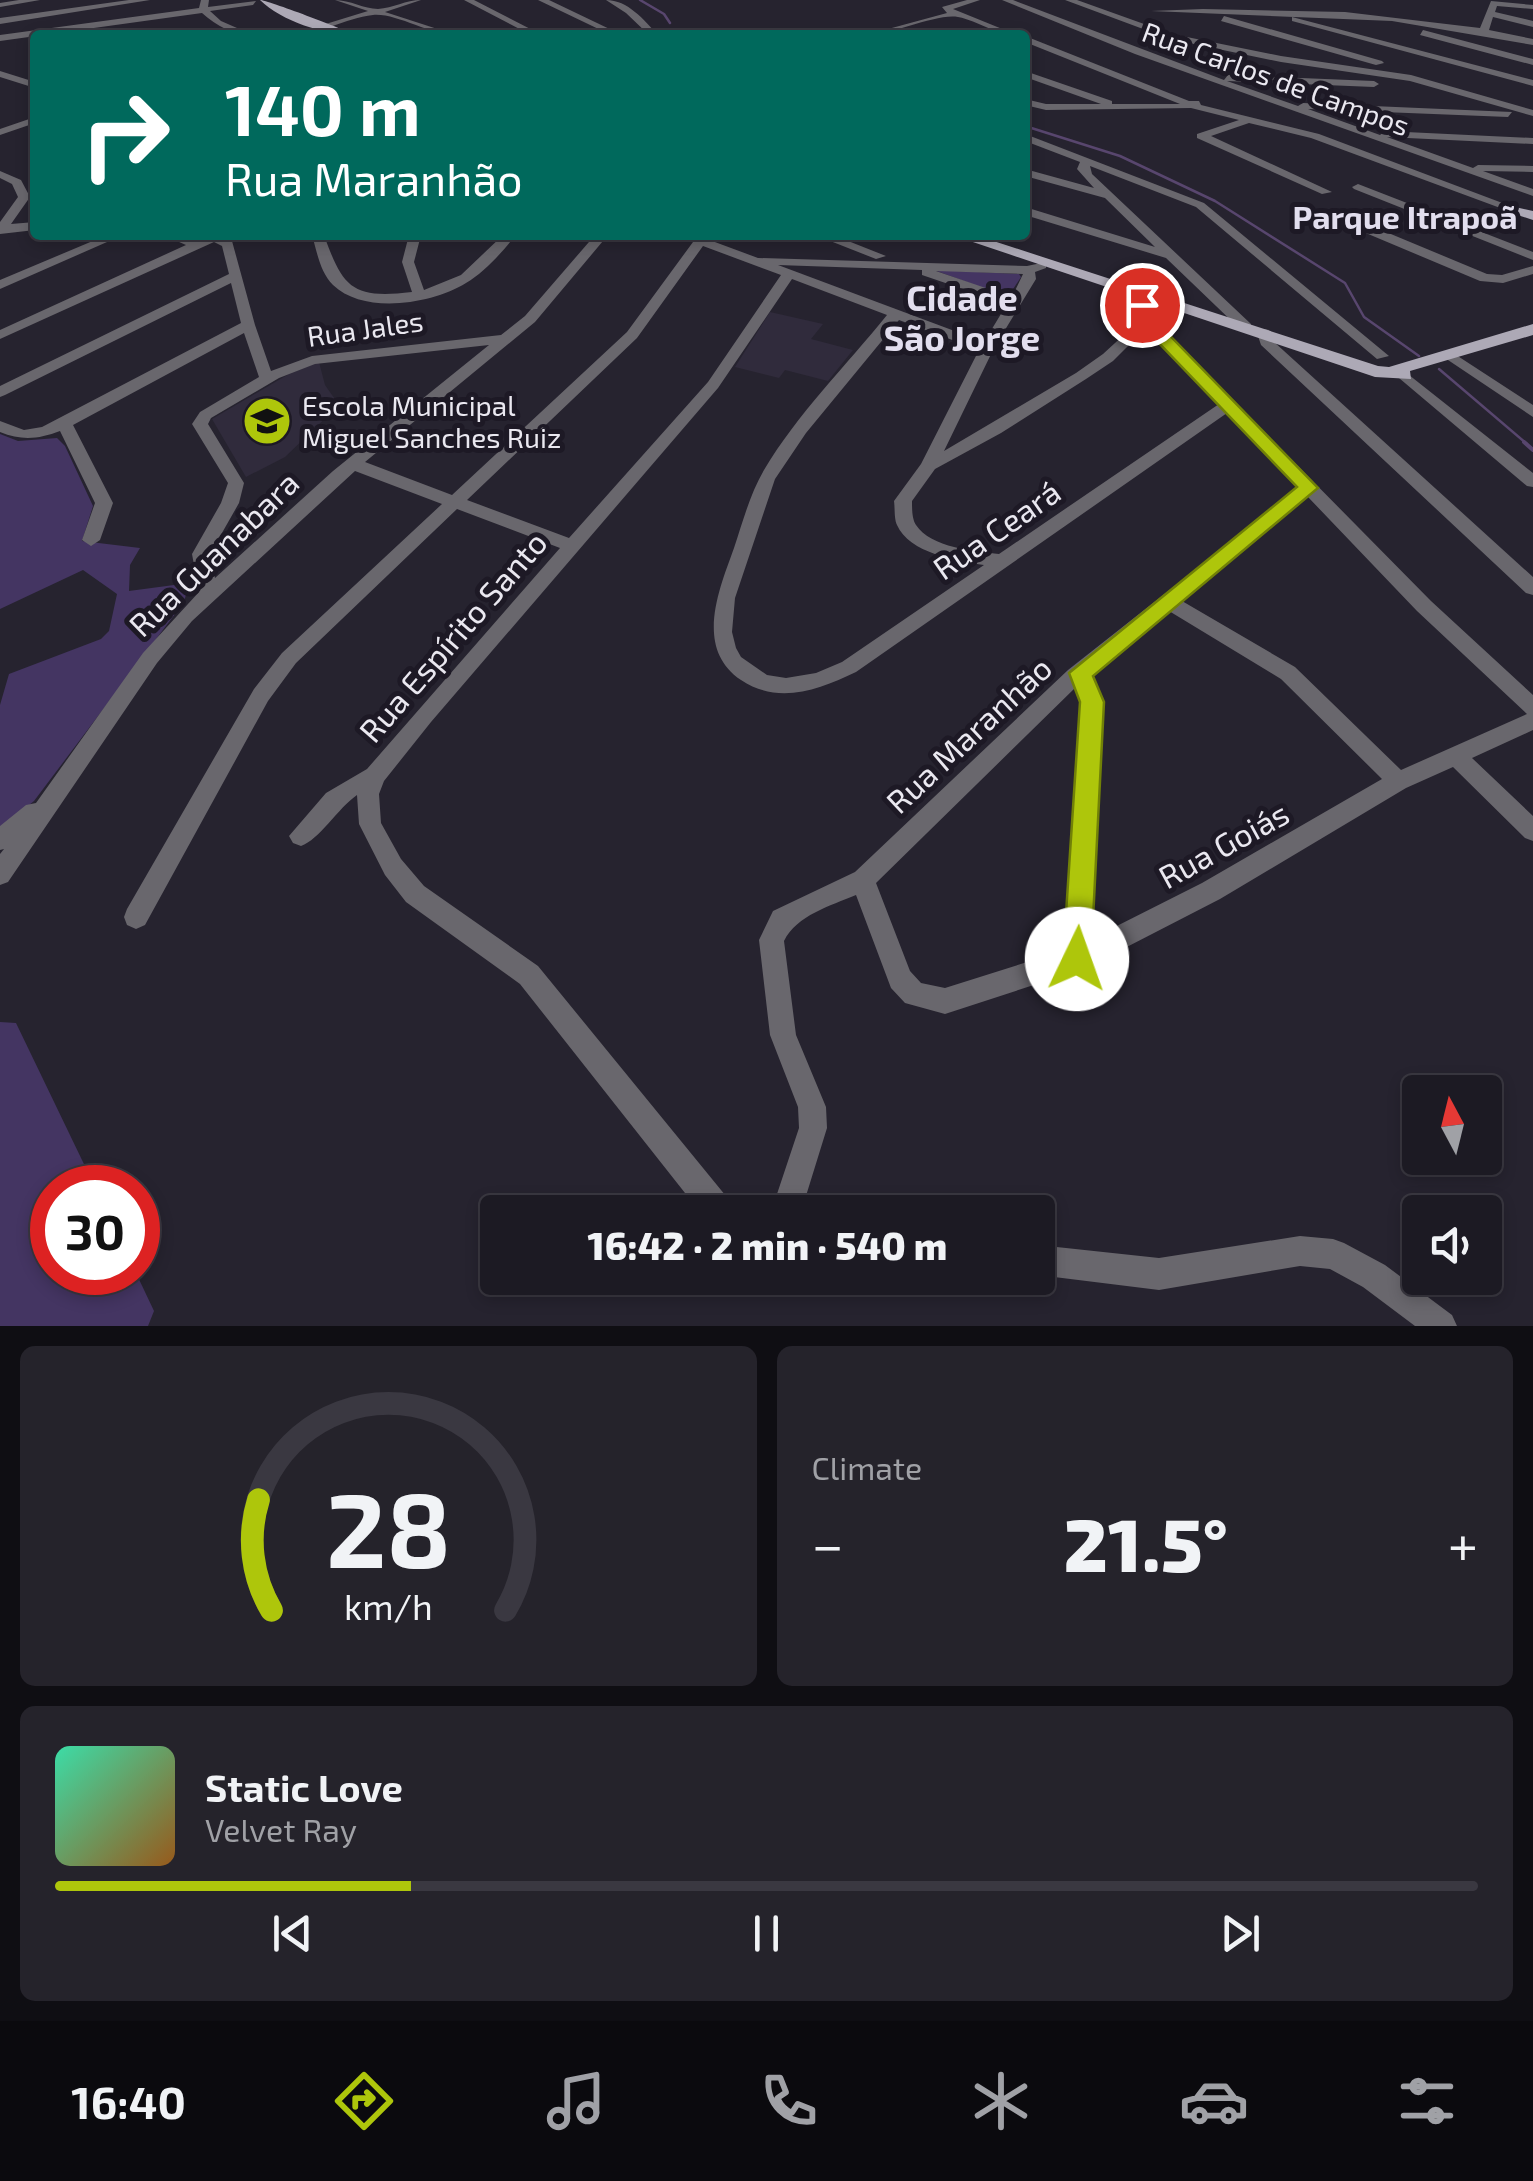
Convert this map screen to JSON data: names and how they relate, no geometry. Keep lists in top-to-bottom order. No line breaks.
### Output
{"streets":{"street":["Rua Carlos de Campos","Rua Jales","Rua Ceará","Rua Guanabara","Rua Espírito Santo","Rua Maranhão","Rua Goiás"]},"crossings":[["Rua Jales","Rua Guanabara"],["Rua Maranhão","Rua Goiás"]],"districts":["Parque Itrapoã","Cidade São Jorge"],"places":{"school or university":["Escola Municipal Miguel Sanches Ruiz"]},"north":"top","page":{"turn":["140 m","Rua Maranhão"],"limit":"30","trip":"16:42 · 2 min · 540 m","tile":"Climate","heat":["−","21.5°","+"],"song":["Static Love","Velvet Ray"],"tabs":"16:40","gauge":["28","km/h"]}}
